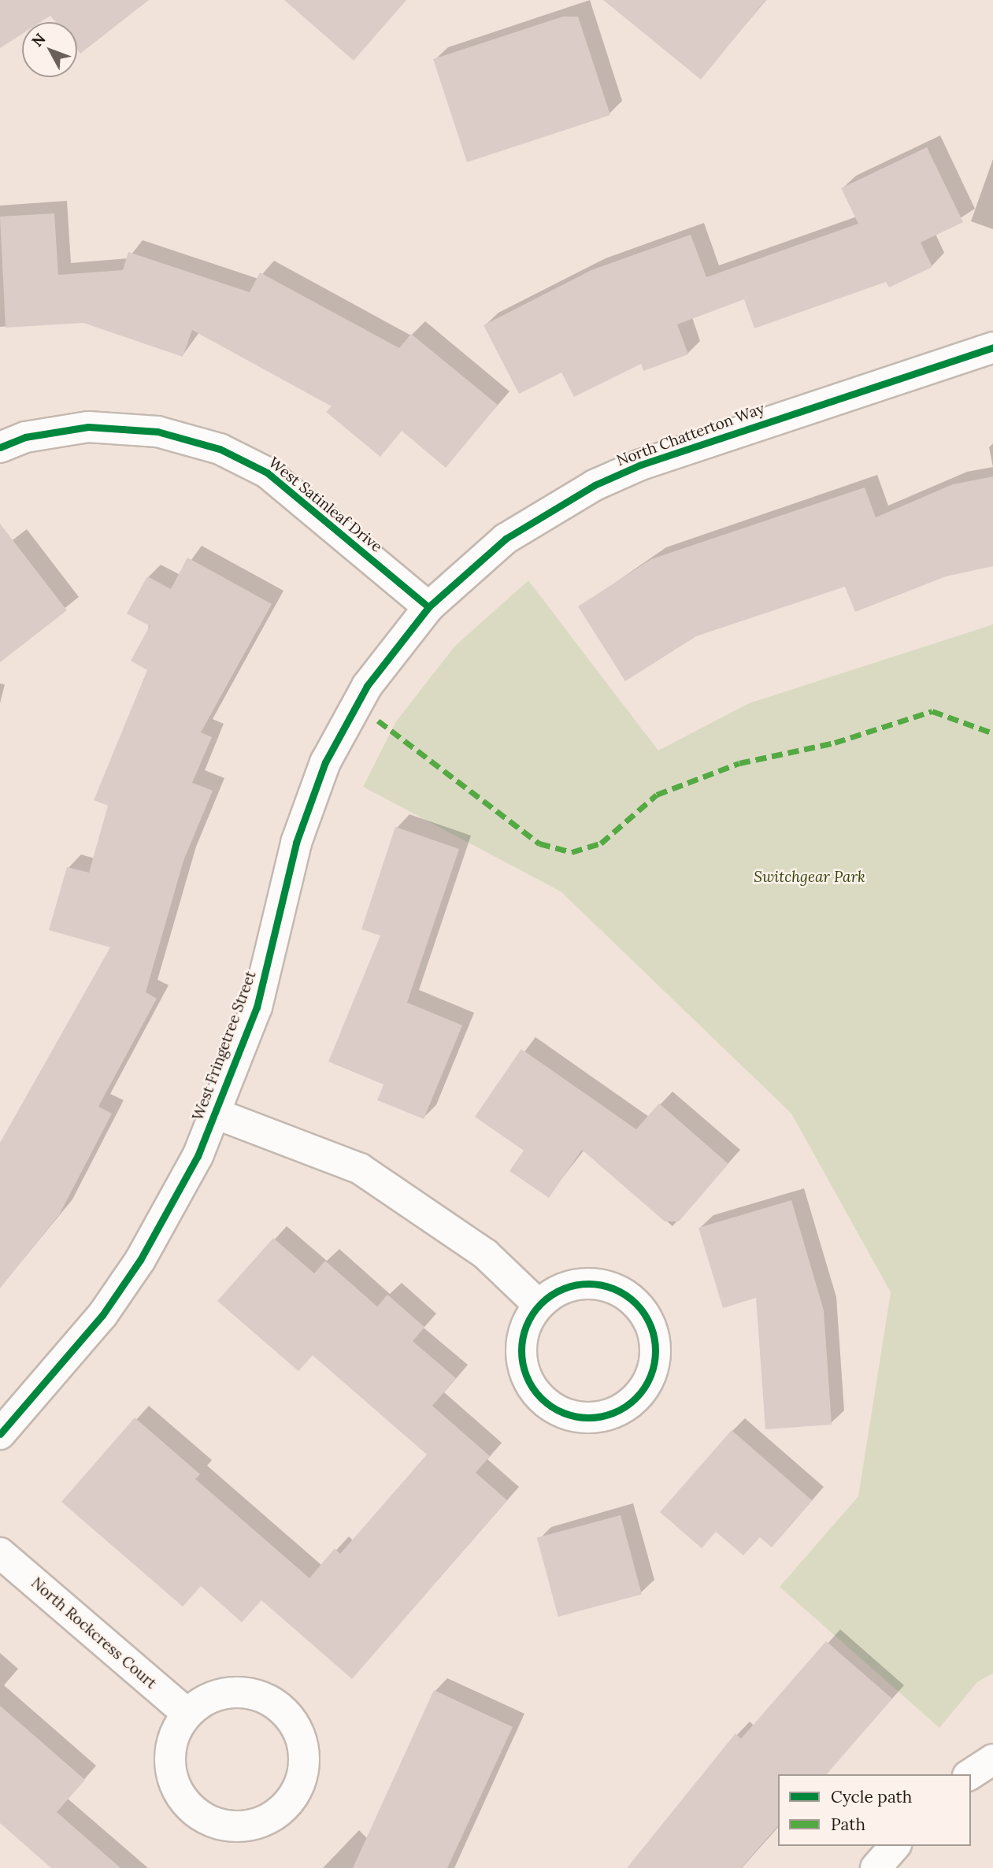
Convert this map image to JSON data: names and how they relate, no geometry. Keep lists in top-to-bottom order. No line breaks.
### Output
{"streets":{"street":["North Chatterton Way","West Satinleaf Drive","West Fringetree Street","North Rockcress Court"]},"crossings":[["North Chatterton Way","West Satinleaf Drive"],["North Chatterton Way","West Fringetree Street"],["West Satinleaf Drive","West Fringetree Street"]],"parks":["Switchgear Park"],"legend":["Cycle path","Path"],"north":"top left"}
